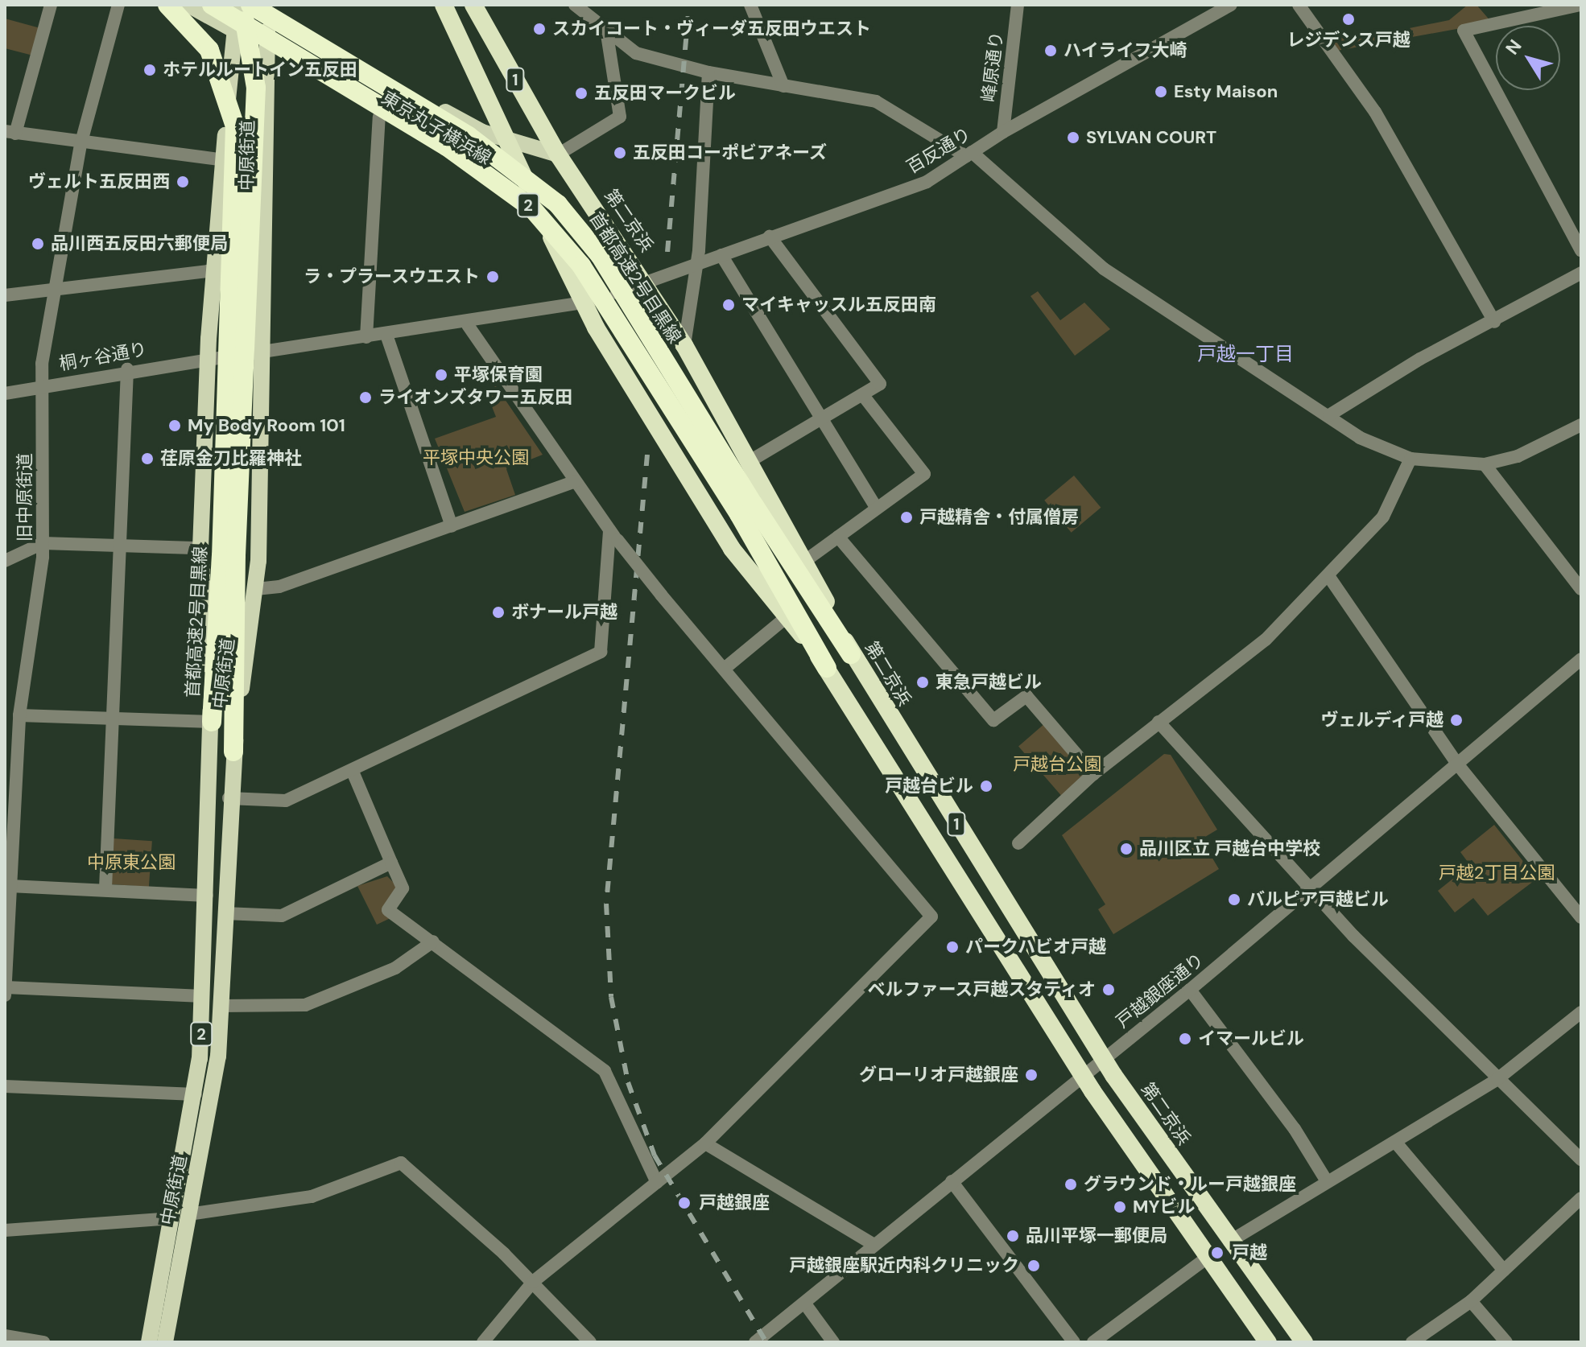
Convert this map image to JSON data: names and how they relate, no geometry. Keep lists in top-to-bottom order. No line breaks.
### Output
{"streets":{"highway":["1","2","第二京浜","首都高速2号目黒線"],"main road":["東京丸子横浜線","中原街道"],"street":["峰原通り","百反通り","桐ヶ谷通り","旧中原街道","戸越銀座通り"]},"crossings":[["峰原通り","百反通り"],["1","東京丸子横浜線"],["1","百反通り"],["1","首都高速2号目黒線"],["1","戸越銀座通り"],["東京丸子横浜線","中原街道"],["東京丸子横浜線","第二京浜"],["百反通り","第二京浜"],["百反通り","桐ヶ谷通り"],["中原街道","2"],["中原街道","首都高速2号目黒線"],["中原街道","桐ヶ谷通り"],["2","首都高速2号目黒線"],["第二京浜","首都高速2号目黒線"],["第二京浜","戸越銀座通り"],["桐ヶ谷通り","旧中原街道"]],"districts":["戸越一丁目"],"parks":["平塚中央公園","戸越台公園","中原東公園","戸越2丁目公園"],"places":["レジデンス戸越","スカイコート・ヴィーダ五反田ウエスト","ハイライフ大崎","ホテルルートイン五反田","Esty Maison","五反田マークビル","SYLVAN COURT","五反田コーポビアネーズ","ヴェルト五反田西","品川西五反田六郵便局","ラ・プラースウエスト","マイキャッスル五反田南","平塚保育園","ライオンズタワー五反田","My Body Room 101","荏原金刀比羅神社","戸越精舎・付属僧房","ボナール戸越","東急戸越ビル","ヴェルディ戸越","戸越台ビル","品川区立 戸越台中学校","バルピア戸越ビル","パークハビオ戸越","ベルファース戸越スタティオ","イマールビル","グローリオ戸越銀座","グラウンド・ルー戸越銀座","戸越銀座","MYビル","品川平塚一郵便局","戸越","戸越銀座駅近内科クリニック"],"north":"top left"}
